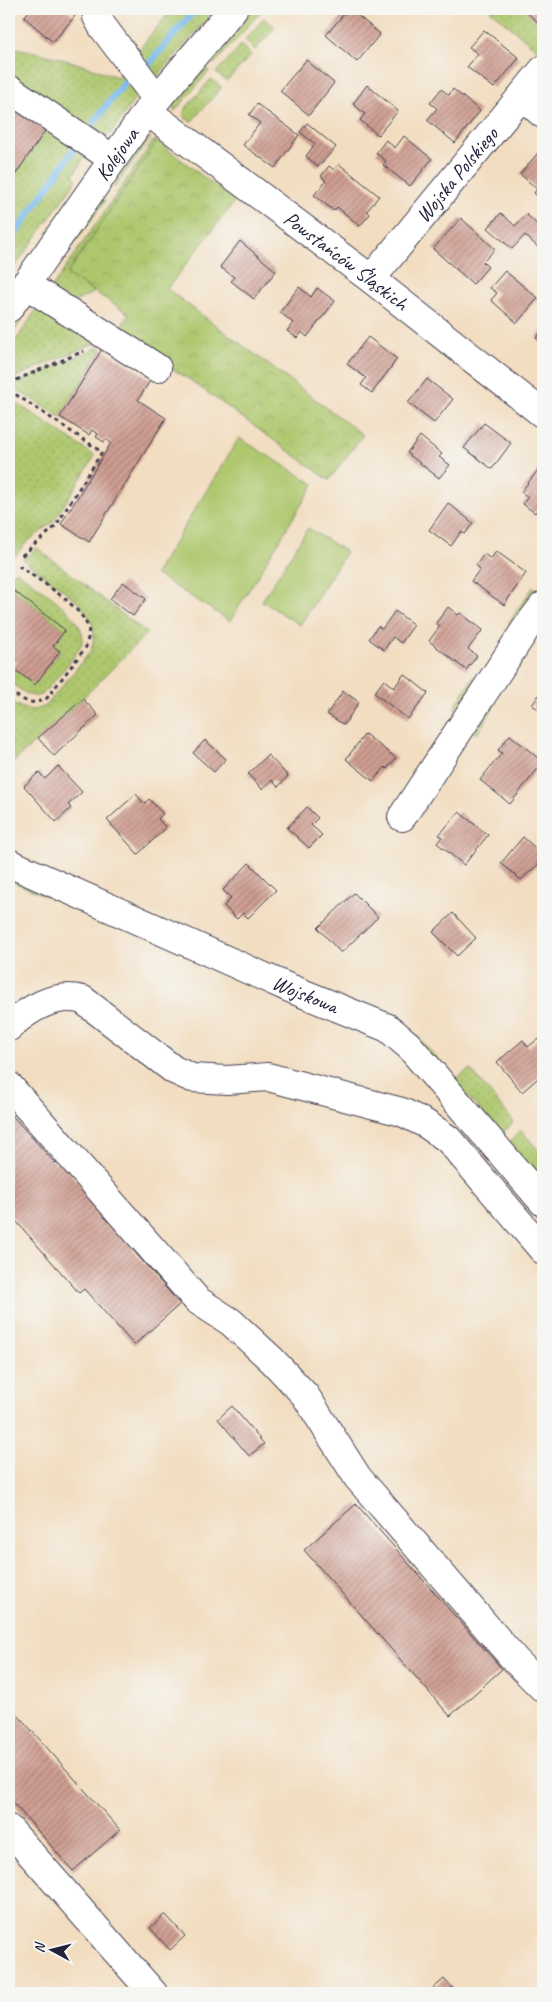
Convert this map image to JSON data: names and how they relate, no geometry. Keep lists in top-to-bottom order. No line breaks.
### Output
{"streets":{"street":["Kolejowa","Wojska Polskiego","Powstańców Śląskich","Wojskowa"]},"crossings":[["Kolejowa","Powstańców Śląskich"],["Wojska Polskiego","Powstańców Śląskich"]],"north":"left"}
